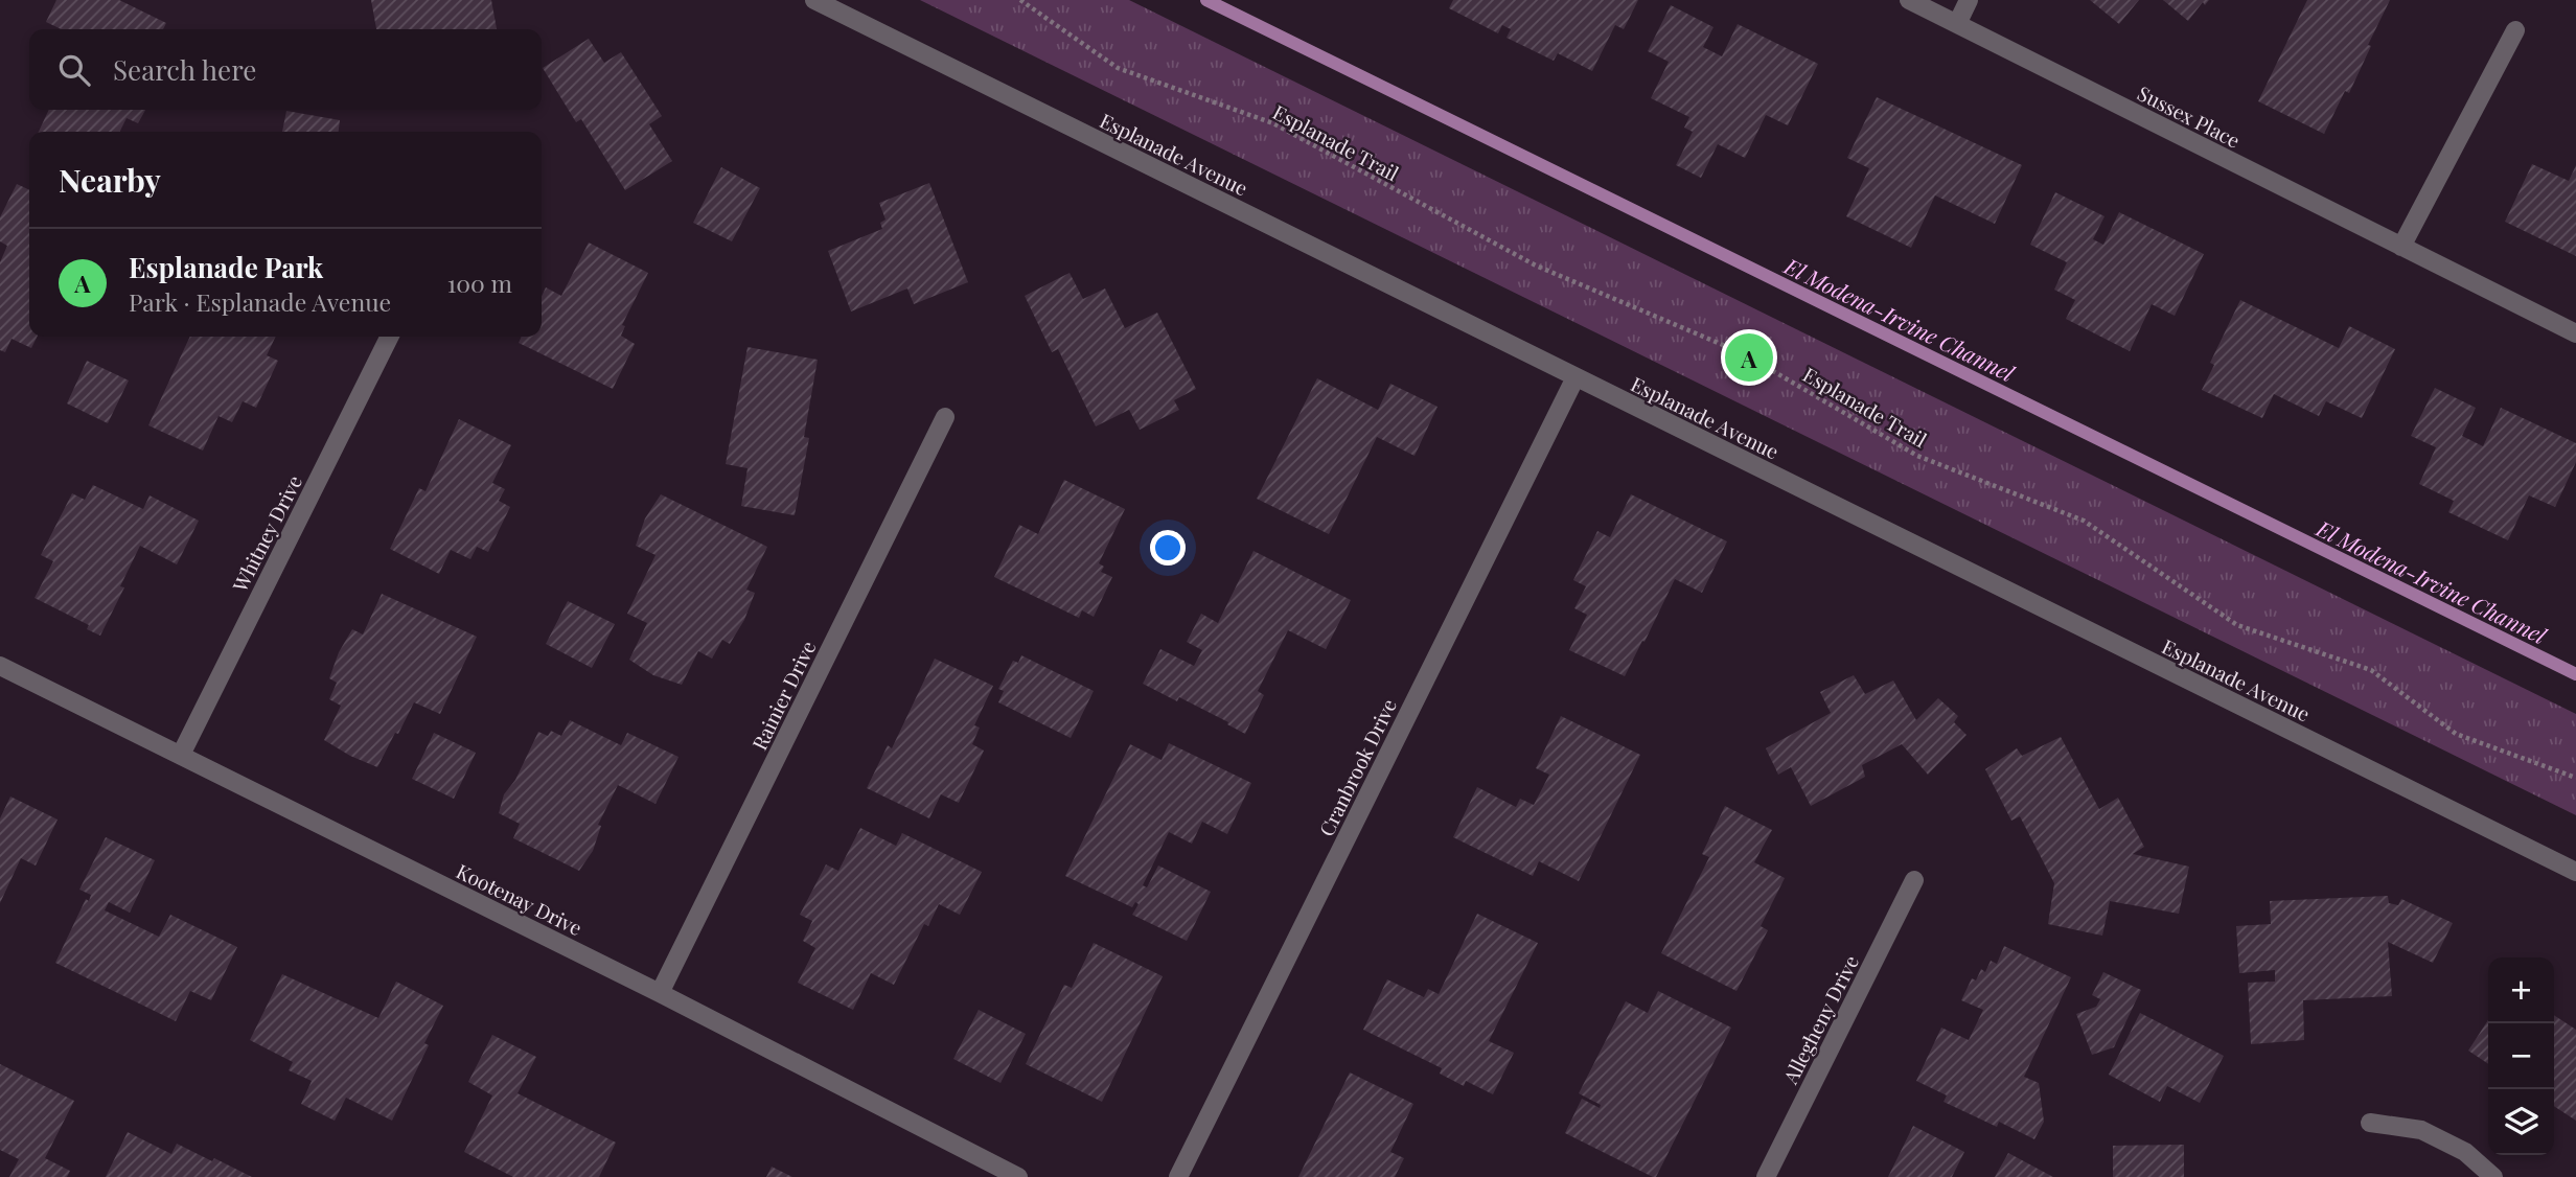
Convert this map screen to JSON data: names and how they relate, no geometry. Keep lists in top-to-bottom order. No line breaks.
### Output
{"streets":{"street":["Sussex Place","Esplanade Avenue","Whitney Drive","Rainier Drive","Cranbrook Drive","Kootenay Drive","Allegheny Drive"],"path":["Esplanade Trail"]},"crossings":[["Esplanade Avenue","Cranbrook Drive"],["Whitney Drive","Kootenay Drive"],["Rainier Drive","Kootenay Drive"]],"water":["El Modena-Irvine Channel"],"page":{"search":"Search here","heading":"Nearby","list":[{"mark":"A","name":"Esplanade Park","note":"Park · Esplanade Avenue","value":"100 m"}],"pins":"A","map_buttons":["+","−"]}}
